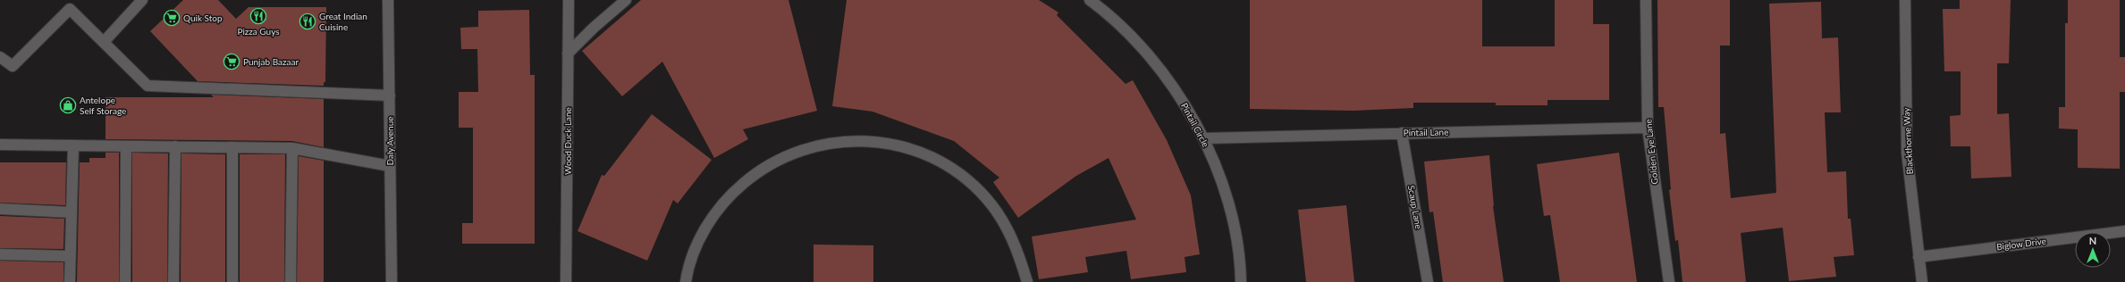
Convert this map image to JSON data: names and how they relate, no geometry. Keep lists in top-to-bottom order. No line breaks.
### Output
{"streets":{"street":["Pintail Circle","Pintail Lane","Daly Avenue","Wood Duck Lane","Blackthorne Way","Golden Eye Lane","Scaup Lane","Biglow Drive"]},"crossings":[["Pintail Circle","Pintail Lane"],["Pintail Lane","Golden Eye Lane"],["Pintail Lane","Scaup Lane"],["Blackthorne Way","Biglow Drive"]],"places":{"restaurant":["Pizza Guys","Great Indian Cuisine"],"supermarket":["Quik Stop","Punjab Bazaar"],"shop":["Antelope Self Storage"]},"north":"top"}
